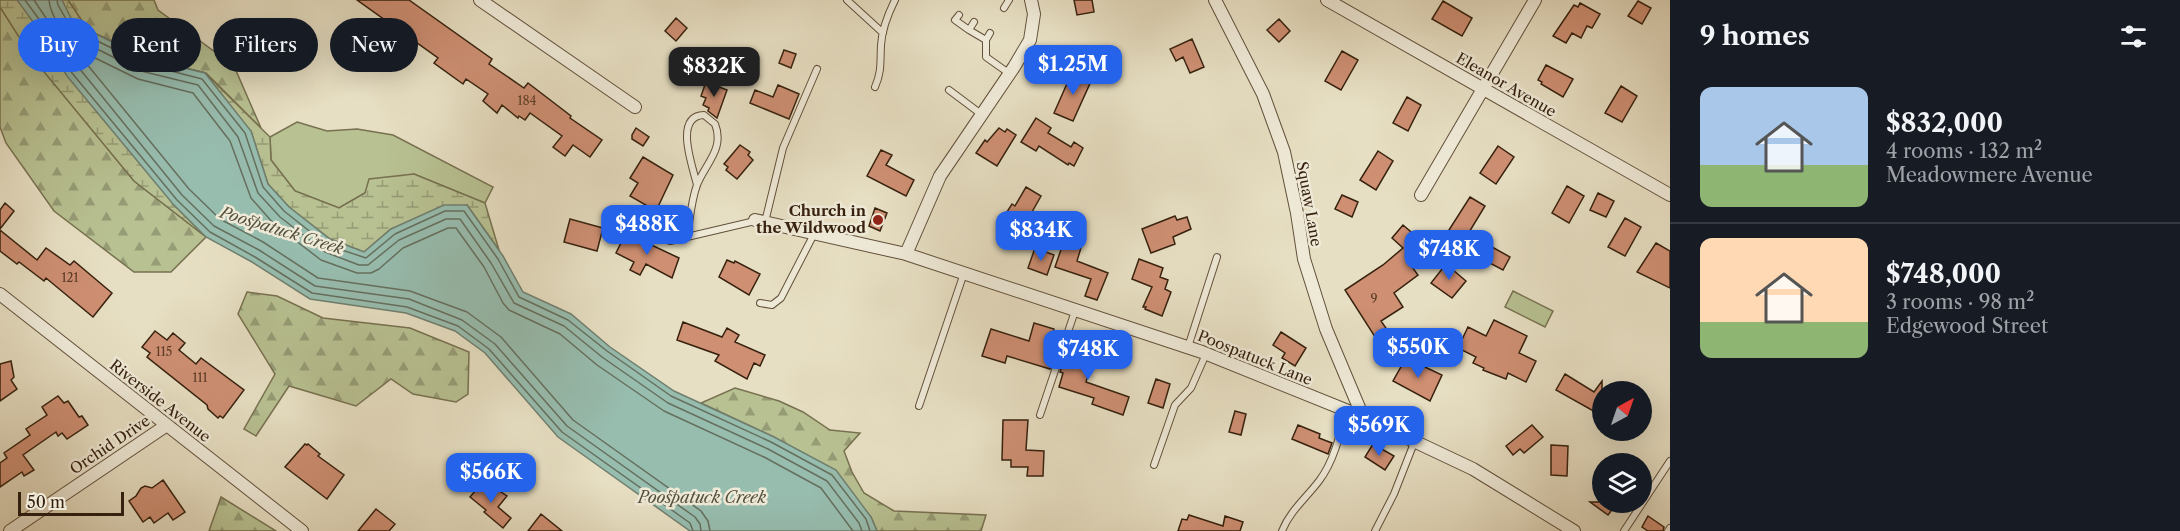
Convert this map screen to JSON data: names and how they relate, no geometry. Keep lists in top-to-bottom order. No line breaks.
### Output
{"streets":{"street":["Eleanor Avenue","Squaw Lane","Poospatuck Lane","Riverside Avenue","Orchid Drive"]},"crossings":[["Squaw Lane","Poospatuck Lane"],["Riverside Avenue","Orchid Drive"]],"water":["Poospatuck Creek"],"places":["Church in the Wildwood"],"house_numbers":["184","121","9","115","111"],"scale_bar":"50 m","north":"top right","page":{"heading":"9 homes","chip":["Buy","Rent","Filters","New"],"price":["$1.25M","$832K","$488K","$834K","$748K","$550K","$748K","$569K","$566K"],"list":[{"name":"$832,000","note":"4 rooms · 132 m² · Meadowmere Avenue"},{"name":"$748,000","note":"3 rooms · 98 m² · Edgewood Street"}],"scale":"50 m"}}
